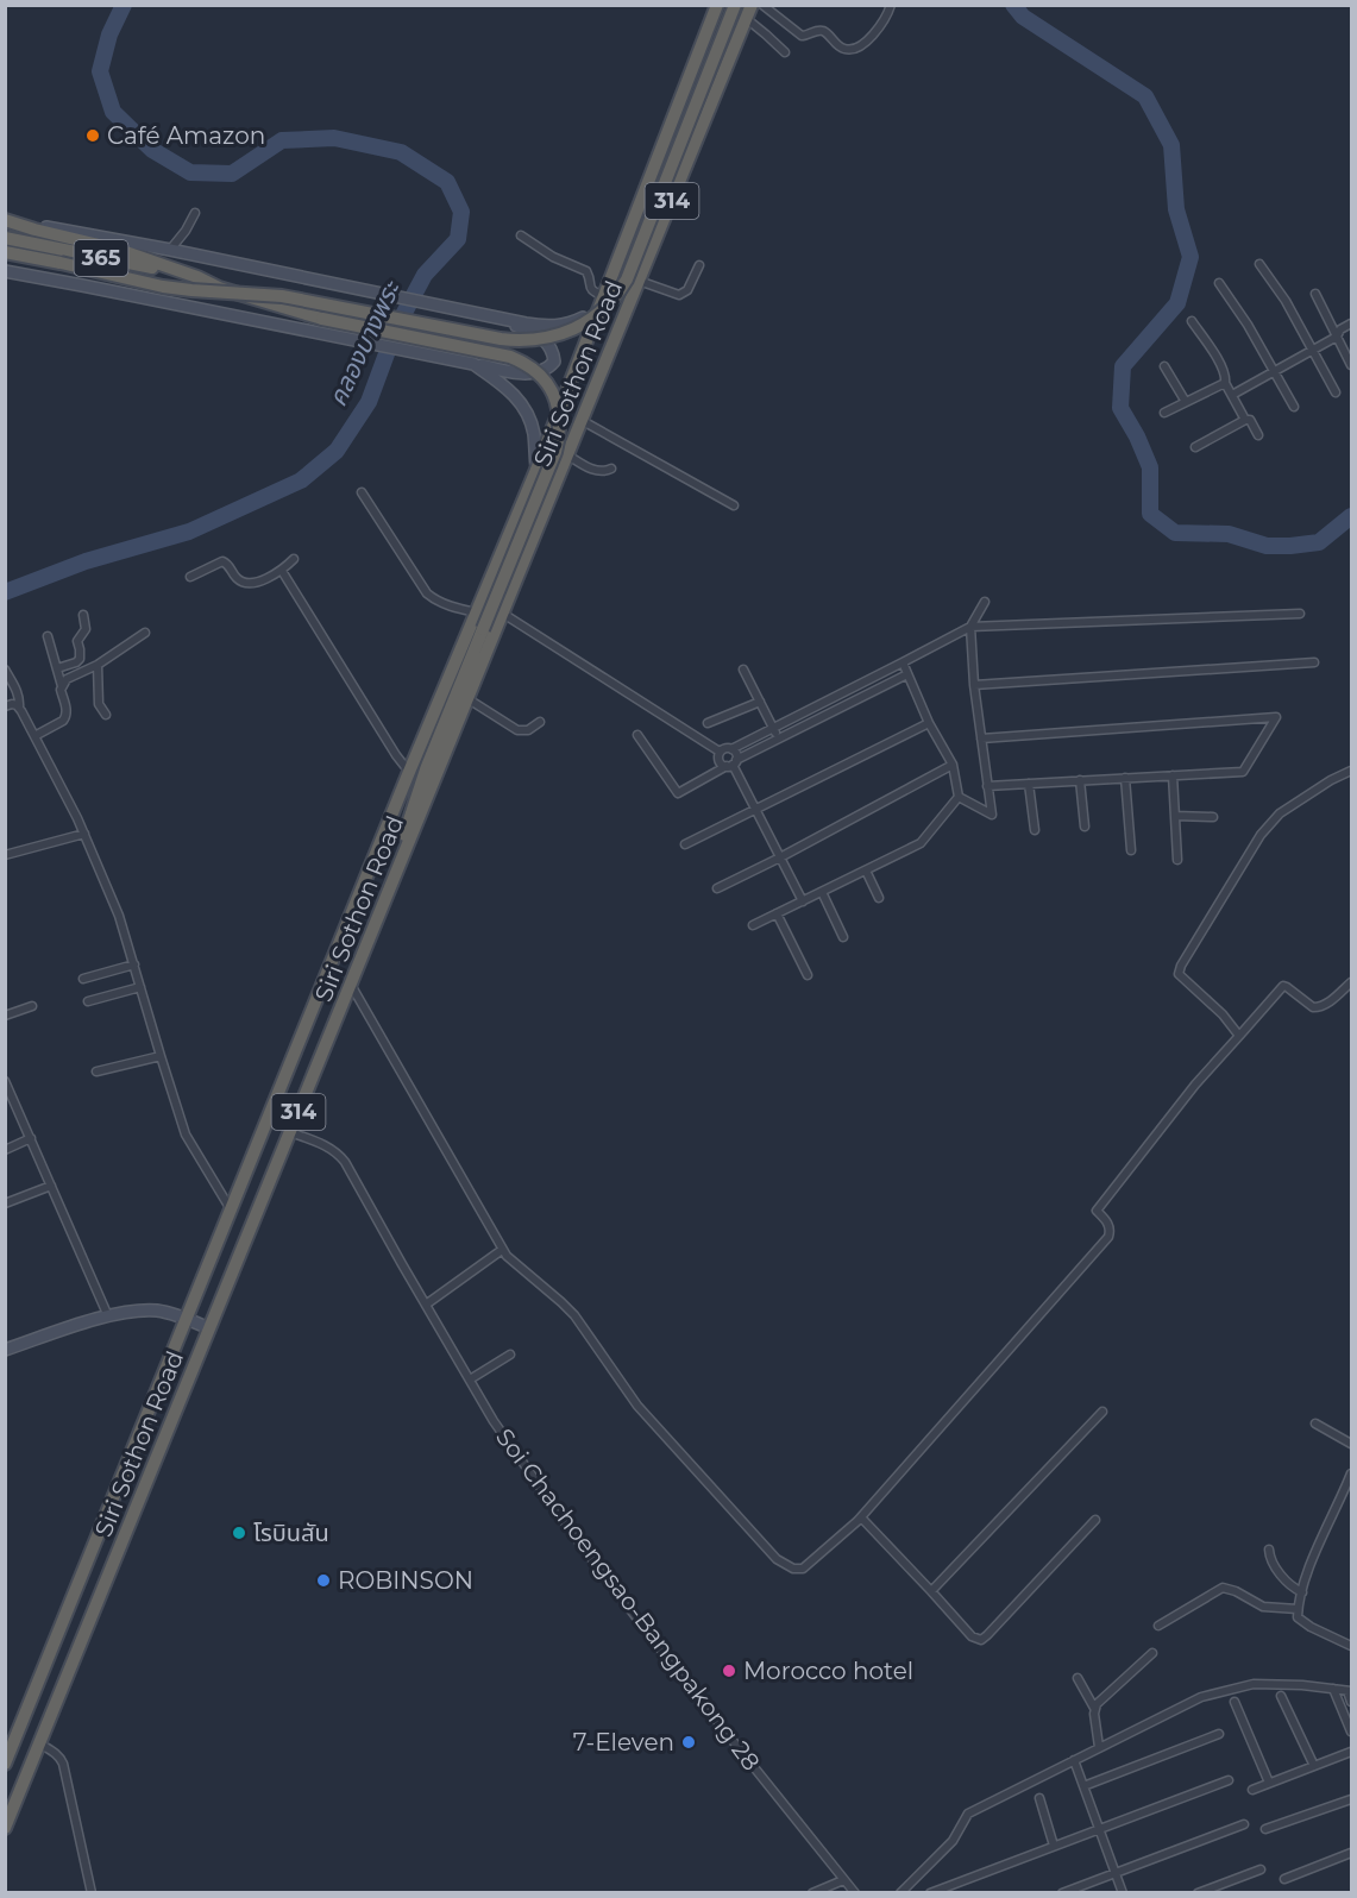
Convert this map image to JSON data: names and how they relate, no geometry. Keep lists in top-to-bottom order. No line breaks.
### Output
{"streets":{"highway":["314","365","Siri Sothon Road"],"street":["Soi Chachoengsao-Bangpakong 28"]},"crossings":[["365","Siri Sothon Road"],["Siri Sothon Road","Soi Chachoengsao-Bangpakong 28"]],"water":["คลองบางพระ"],"places":["Café Amazon","โรบินสัน","ROBINSON","Morocco hotel","7-Eleven"]}
